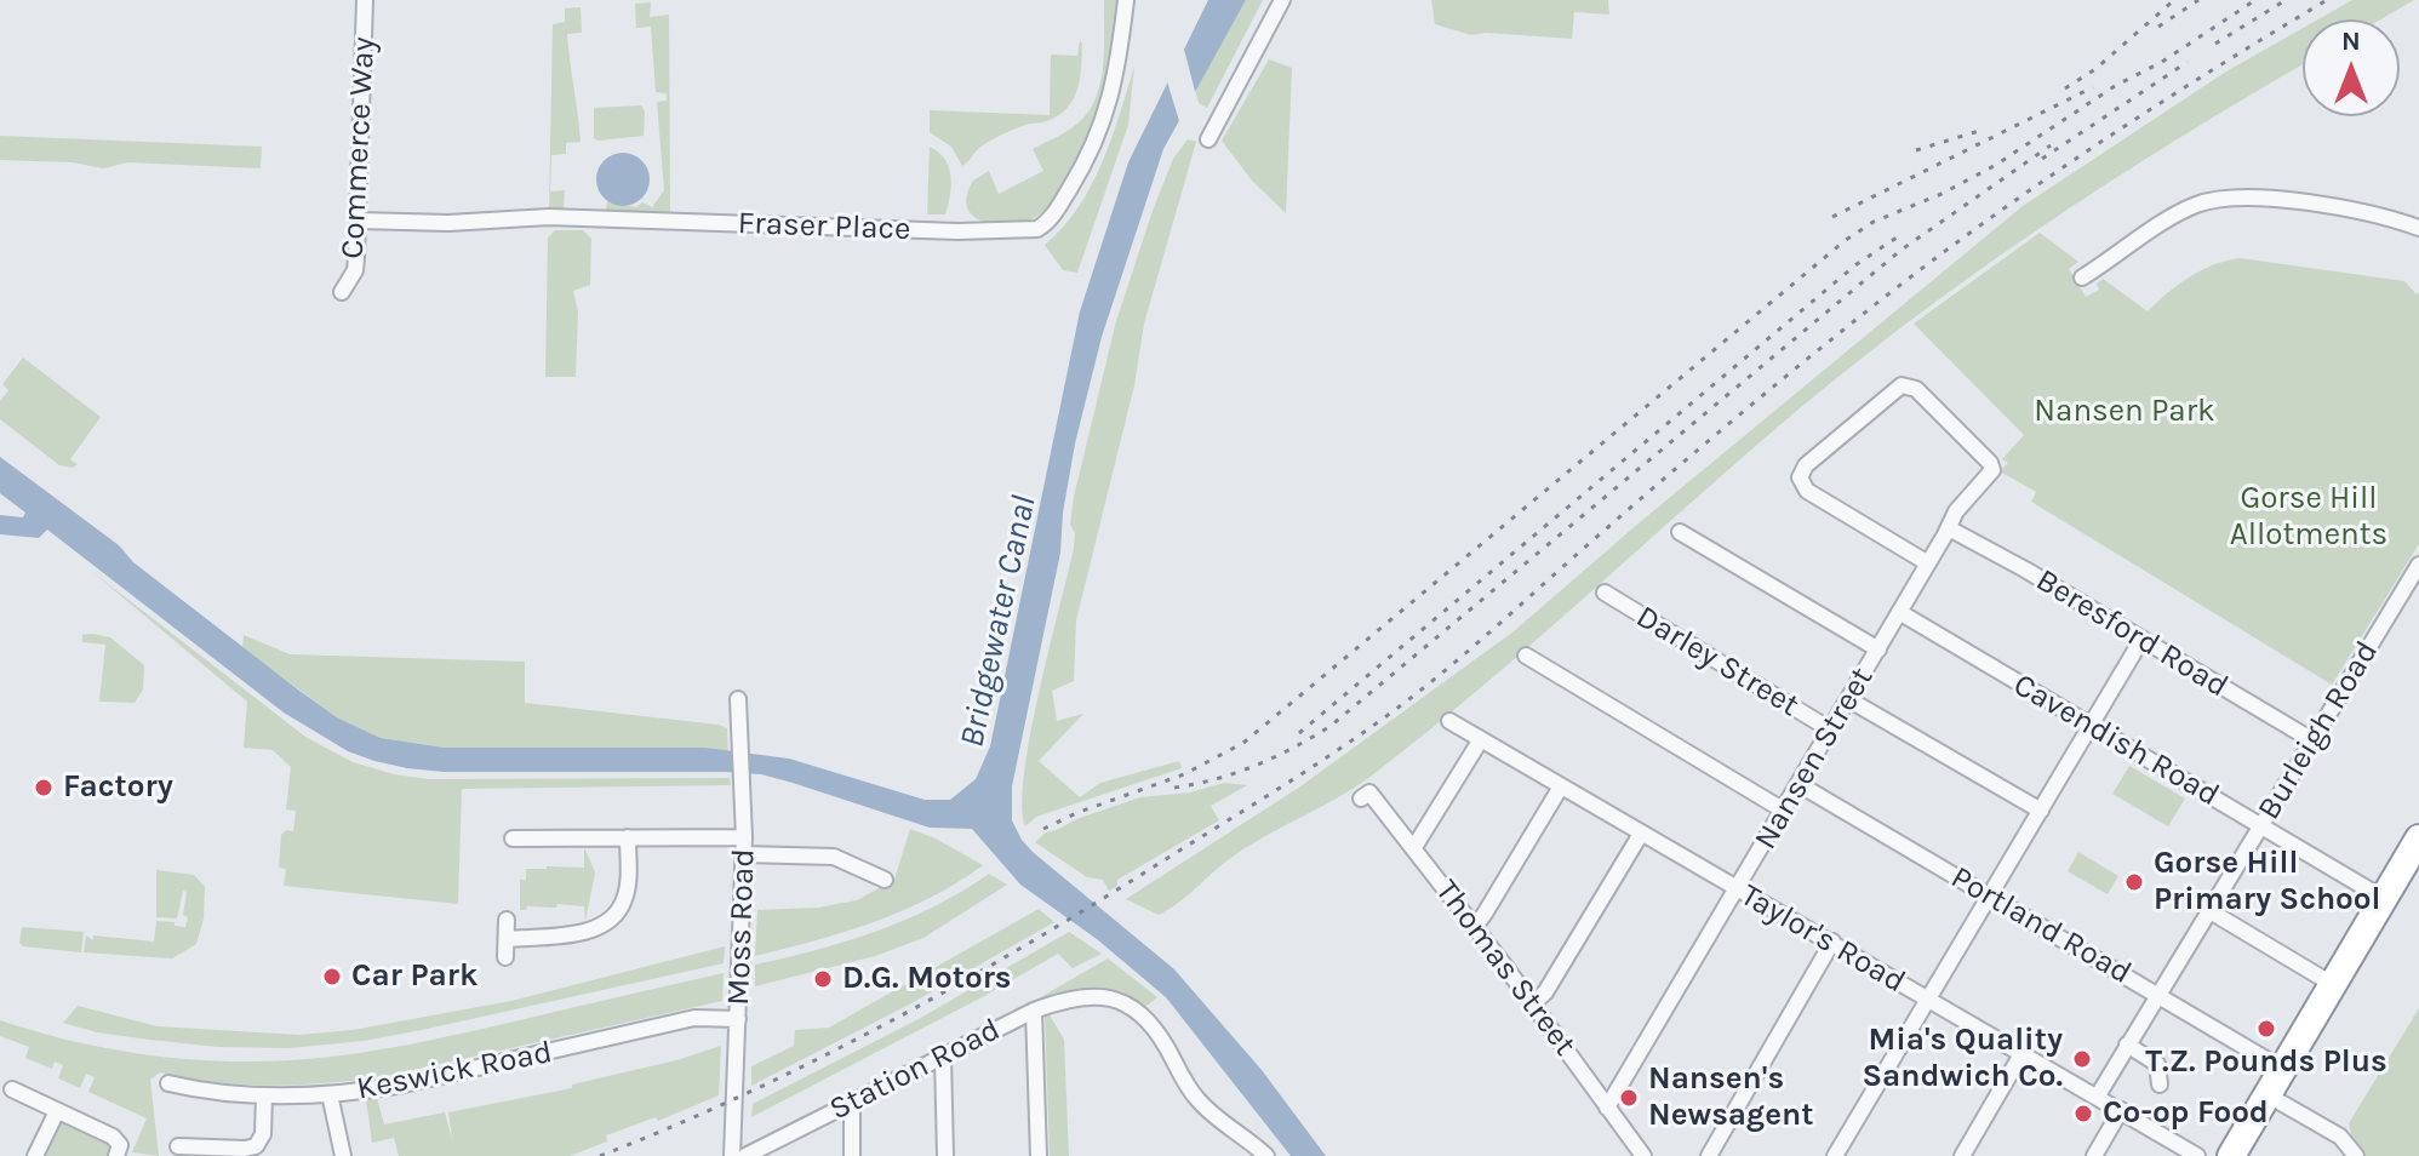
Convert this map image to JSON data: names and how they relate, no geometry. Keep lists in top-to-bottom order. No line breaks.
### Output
{"streets":{"street":["Commerce Way","Fraser Place","Beresford Road","Darley Street","Burleigh Road","Cavendish Road","Nansen Street","Portland Road","Moss Road","Taylor's Road","Thomas Street","Station Road","Keswick Road"]},"crossings":[["Commerce Way","Fraser Place"],["Beresford Road","Burleigh Road"],["Beresford Road","Nansen Street"],["Darley Street","Nansen Street"],["Burleigh Road","Cavendish Road"],["Burleigh Road","Portland Road"],["Burleigh Road","Taylor's Road"],["Cavendish Road","Nansen Street"],["Nansen Street","Portland Road"],["Nansen Street","Taylor's Road"],["Nansen Street","Thomas Street"],["Moss Road","Keswick Road"]],"water":["Bridgewater Canal"],"parks":["Nansen Park","Gorse Hill Allotments"],"places":["Factory","Gorse Hill Primary School","Car Park","D.G. Motors","T.Z. Pounds Plus","Mia's Quality Sandwich Co.","Nansen's Newsagent","Co-op Food"],"north":"top"}
